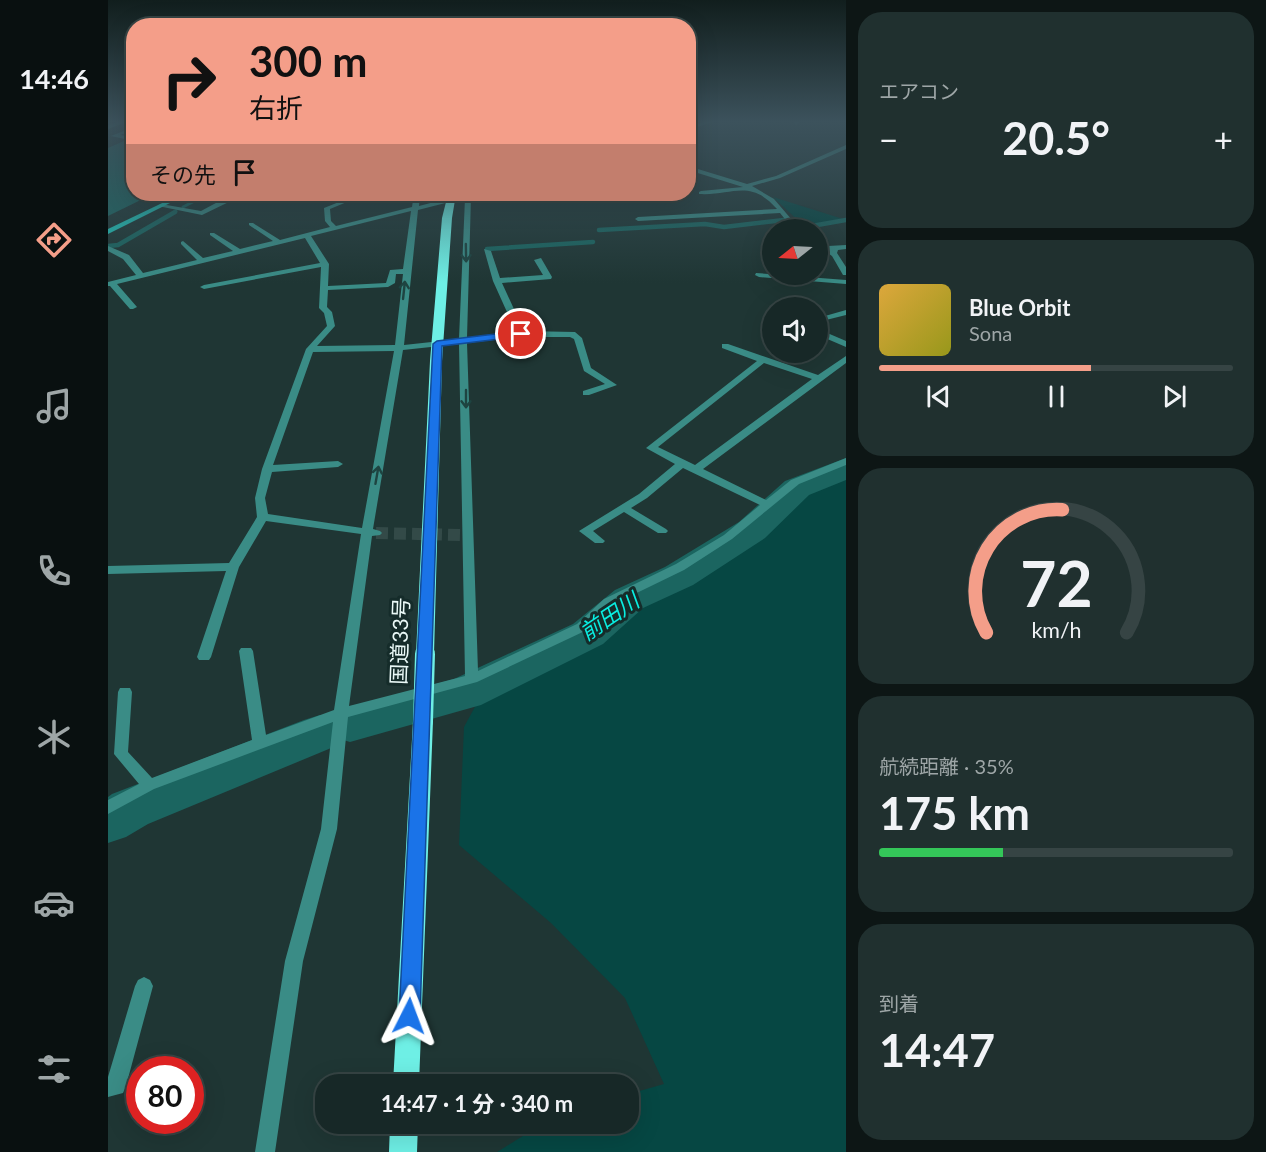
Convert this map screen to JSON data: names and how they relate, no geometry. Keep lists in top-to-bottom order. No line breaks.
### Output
{"streets":{"highway":["国道33号"]},"water":["前田川"],"north":"left","page":{"tabs":"14:46","tile":["エアコン",["航続距離 · 35%","175 km"],["到着","14:47"]],"turn":["300 m","右折"],"heat":["−","20.5°","+"],"then":"その先","song":["Blue Orbit","Sona"],"limit":"80","trip":"14:47 · 1 分 · 340 m","gauge":["72","km/h"]}}
